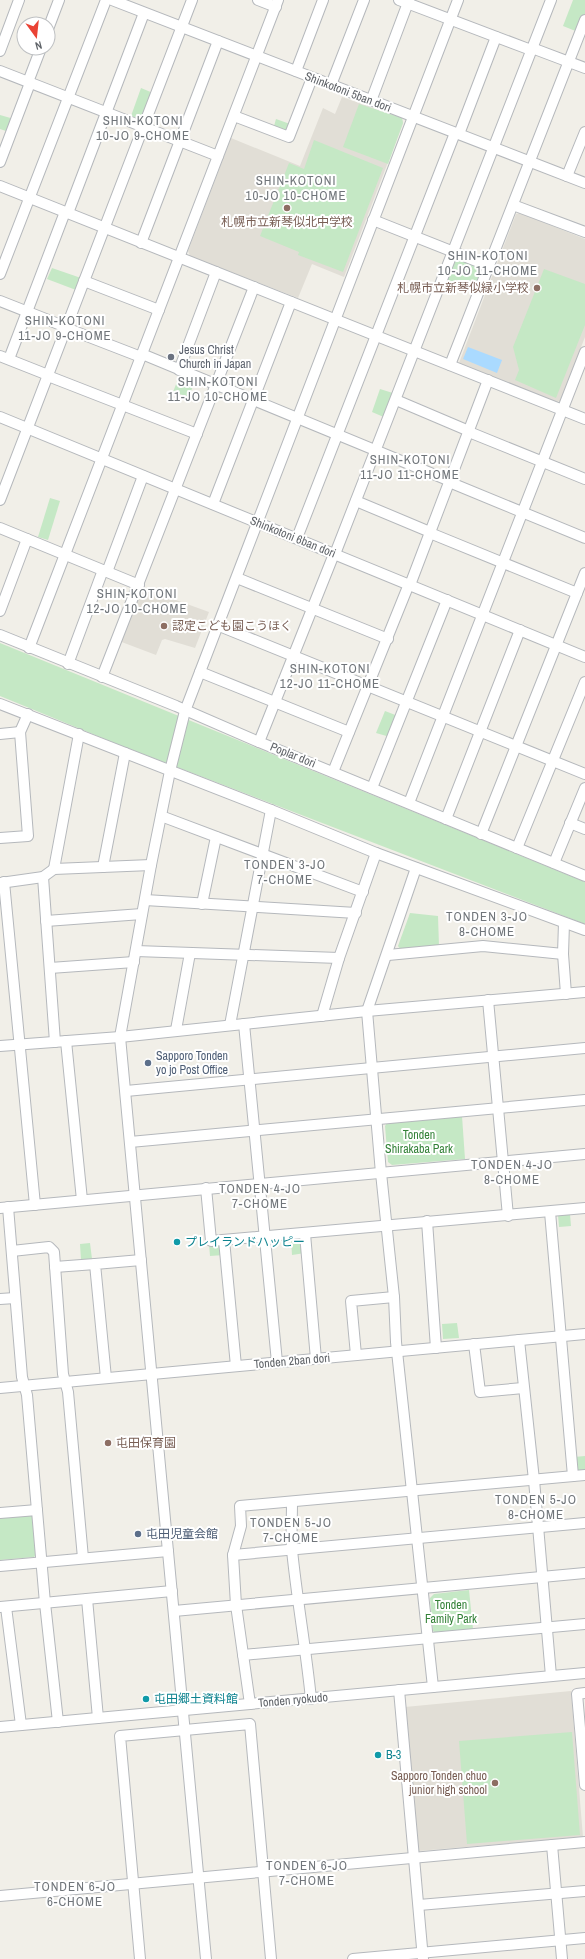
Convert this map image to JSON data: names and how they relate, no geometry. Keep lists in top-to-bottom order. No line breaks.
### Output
{"streets":{"street":["Shinkotoni 5ban dori","Shinkotoni 6ban dori","Poplar dori","Tonden 2ban dori","Tonden ryokudo"]},"districts":["SHIN-KOTONI 10-JO 9-CHOME","SHIN-KOTONI 10-JO 10-CHOME","SHIN-KOTONI 10-JO 11-CHOME","SHIN-KOTONI 11-JO 9-CHOME","SHIN-KOTONI 11-JO 10-CHOME","SHIN-KOTONI 11-JO 11-CHOME","SHIN-KOTONI 12-JO 10-CHOME","SHIN-KOTONI 12-JO 11-CHOME","TONDEN 3-JO 7-CHOME","TONDEN 3-JO 8-CHOME","TONDEN 4-JO 8-CHOME","TONDEN 4-JO 7-CHOME","TONDEN 5-JO 8-CHOME","TONDEN 5-JO 7-CHOME","TONDEN 6-JO 7-CHOME","TONDEN 6-JO 6-CHOME"],"parks":["Tonden Shirakaba Park","Tonden Family Park"],"places":["札幌市立新琴似北中学校","札幌市立新琴似緑小学校","Jesus Christ Church in Japan","認定こども園こうほく","Sapporo Tonden yo jo Post Office","プレイランドハッピー","屯田保育園","屯田児童会館","屯田郷土資料館","B-3","Sapporo Tonden chuo junior high school"],"north":"bottom"}
